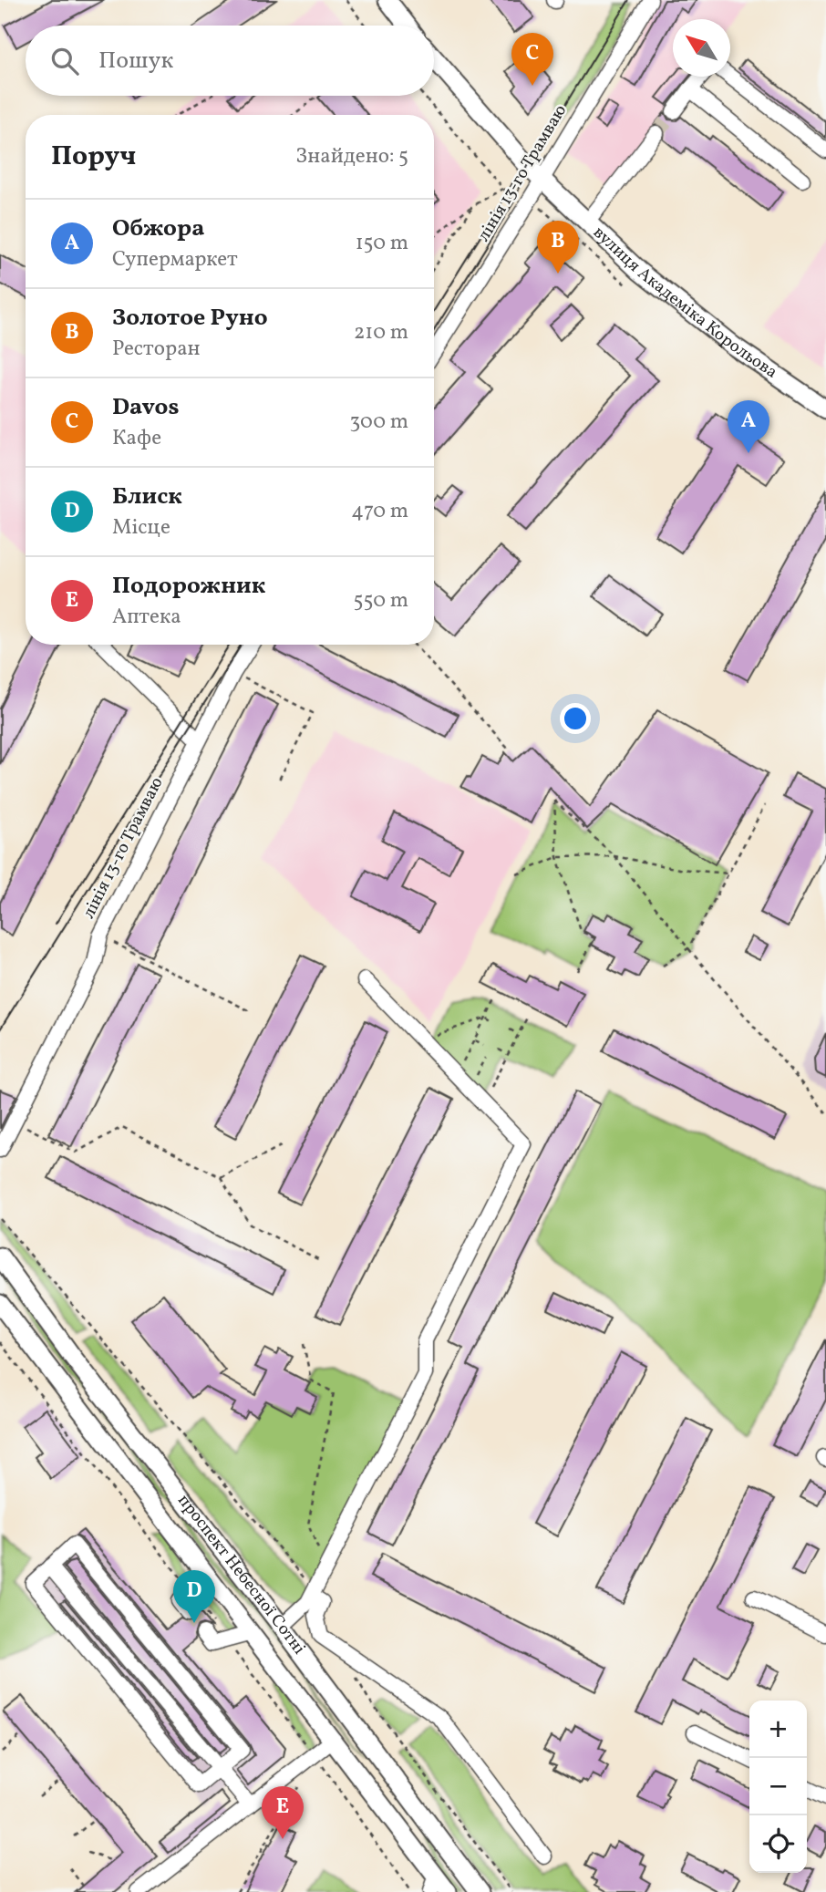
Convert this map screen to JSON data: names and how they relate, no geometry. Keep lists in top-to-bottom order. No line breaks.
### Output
{"streets":{"main road":["вулиця Академіка Корольова","проспект Небесної Сотні"],"street":["лінія 13-го Трамваю"]},"crossings":[["лінія 13-го Трамваю","вулиця Академіка Корольова"]],"north":"top left","page":{"search":"Пошук","pins":["C","B","A","D","E"],"heading":["Поруч","Знайдено: 5"],"list":[{"mark":"A","name":"Обжора","note":"Супермаркет","value":"150 m"},{"mark":"B","name":"Золотое Руно","note":"Ресторан","value":"210 m"},{"mark":"C","name":"Davos","note":"Кафе","value":"300 m"},{"mark":"D","name":"Блиск","note":"Місце","value":"470 m"},{"mark":"E","name":"Подорожник","note":"Аптека","value":"550 m"}],"map_buttons":["+","−"]}}
